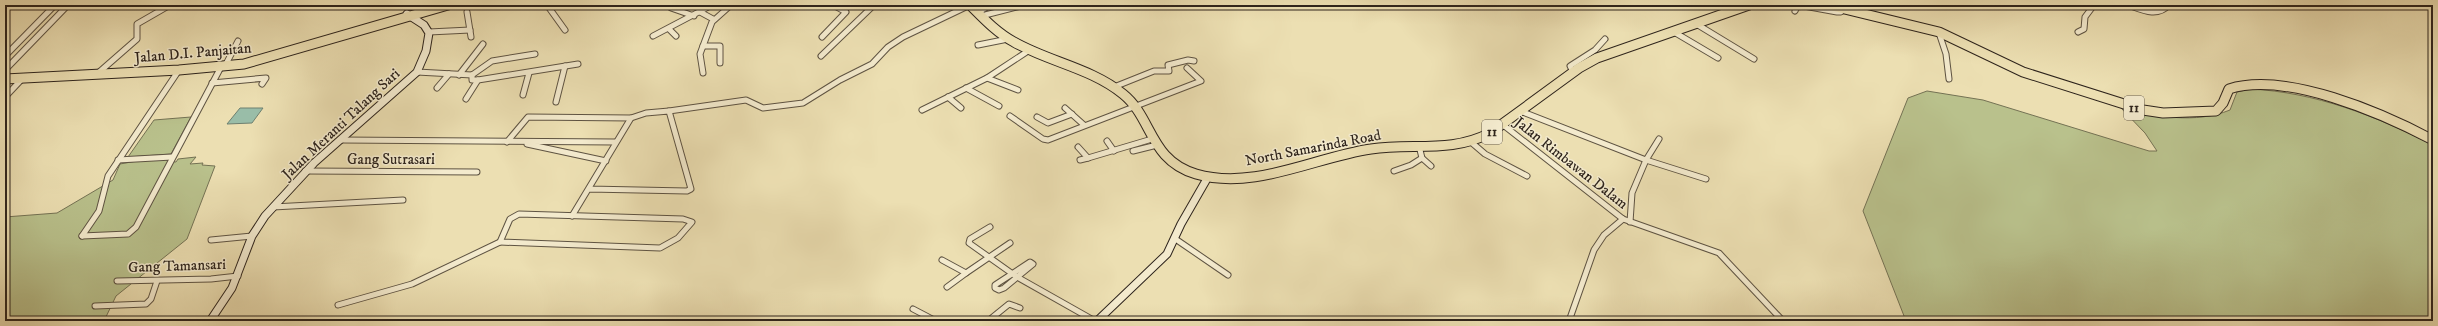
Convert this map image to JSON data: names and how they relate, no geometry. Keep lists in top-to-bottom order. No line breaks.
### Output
{"streets":{"highway":["Jalan D.I. Panjaitan","11","North Samarinda Road"],"street":["Jalan Meranti Talang Sari","Gang Sutrasari","Jalan Rimbawan Dalam","Gang Tamansari"]},"crossings":[["Jalan Meranti Talang Sari","Gang Sutrasari"],["Jalan Meranti Talang Sari","Gang Tamansari"],["North Samarinda Road","Jalan Rimbawan Dalam"]]}
